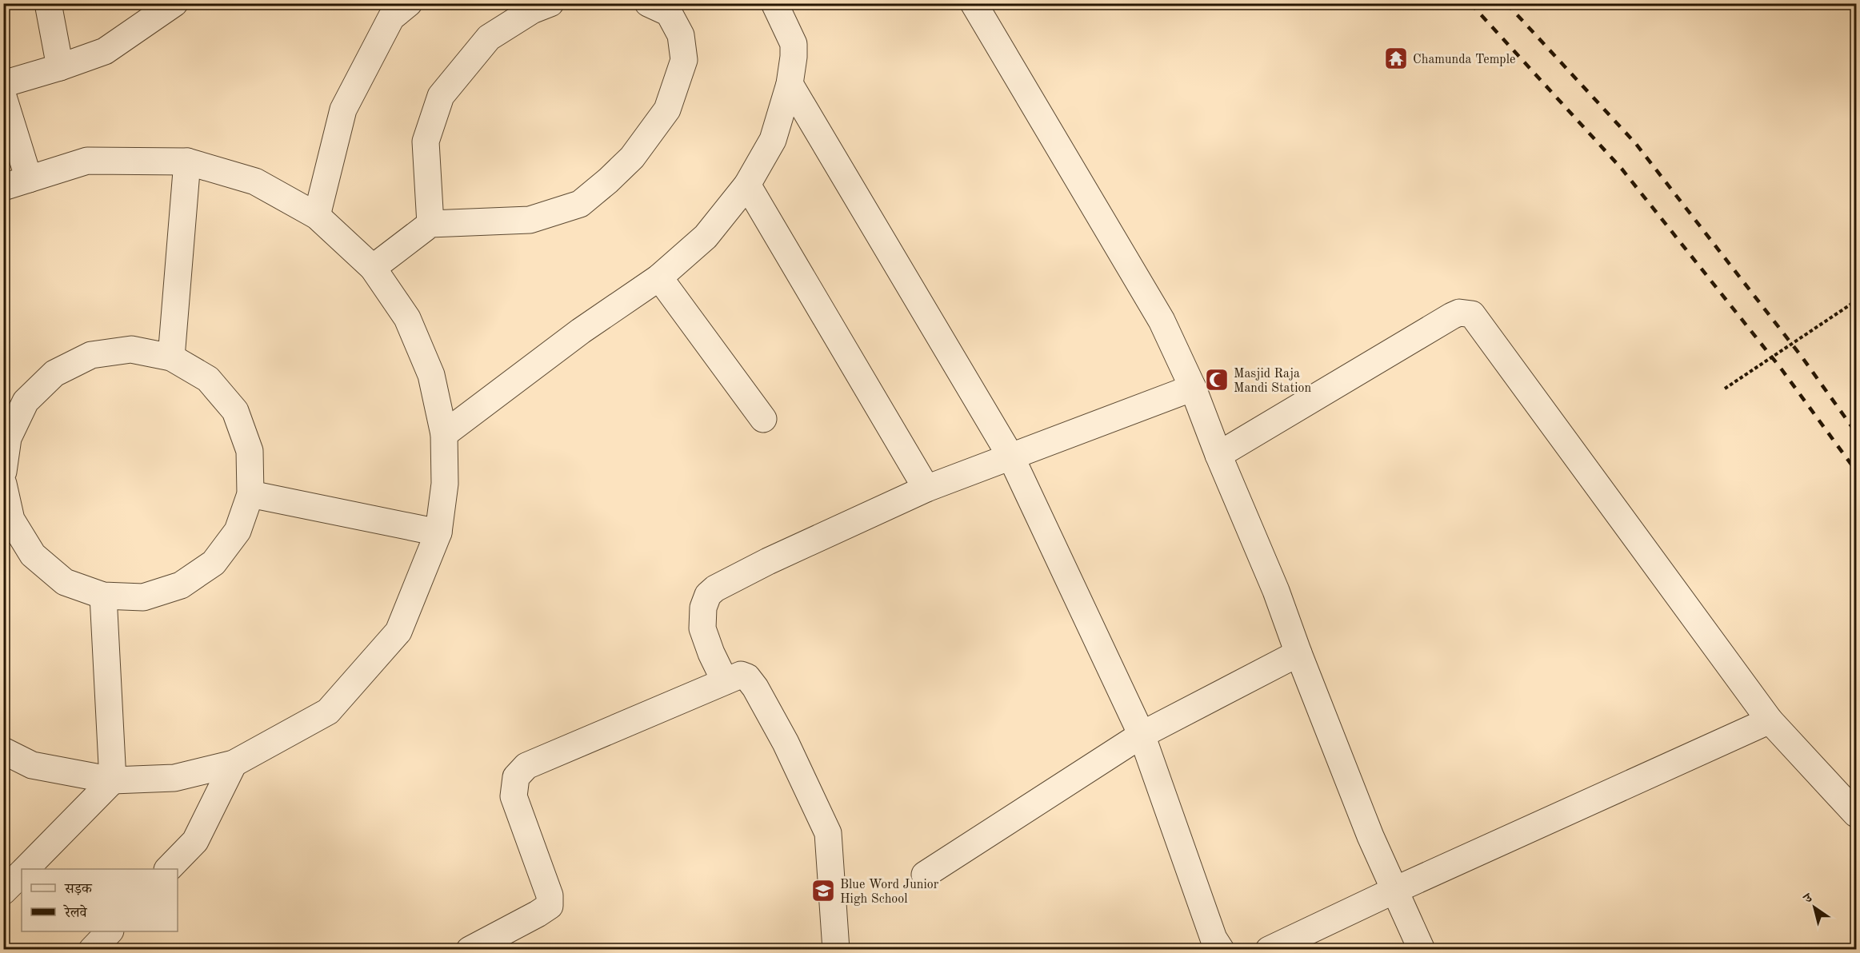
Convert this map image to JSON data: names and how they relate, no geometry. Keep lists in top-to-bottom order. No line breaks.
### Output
{"places":{"temple":["Chamunda Temple"],"mosque":["Masjid Raja Mandi Station"],"school or university":["Blue Word Junior High School"]},"legend":["सड़क","रेलवे"],"north":"top left"}
